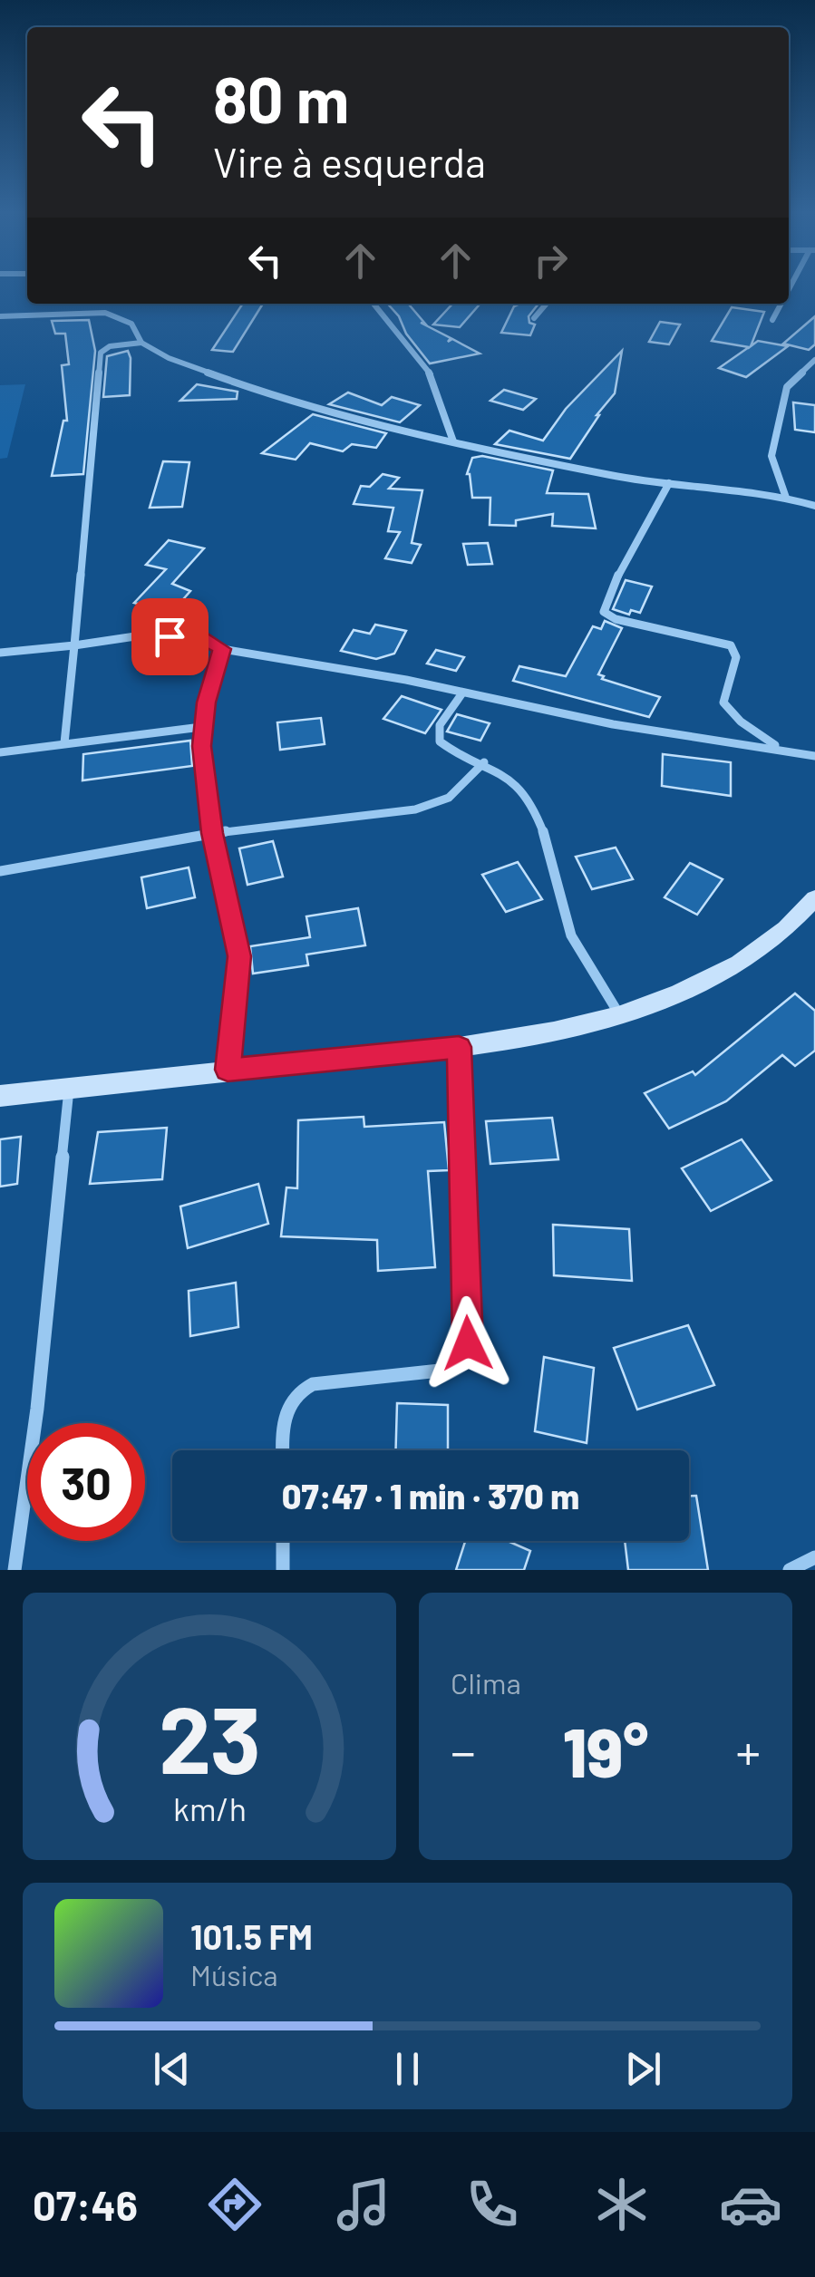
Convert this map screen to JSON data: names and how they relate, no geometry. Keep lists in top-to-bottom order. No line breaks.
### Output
{"page":{"turn":["80 m","Vire à esquerda"],"limit":"30","trip":"07:47 · 1 min · 370 m","tile":"Clima","heat":["−","19°","+"],"song":["101.5 FM","Música"],"tabs":"07:46","gauge":["23","km/h"]}}
